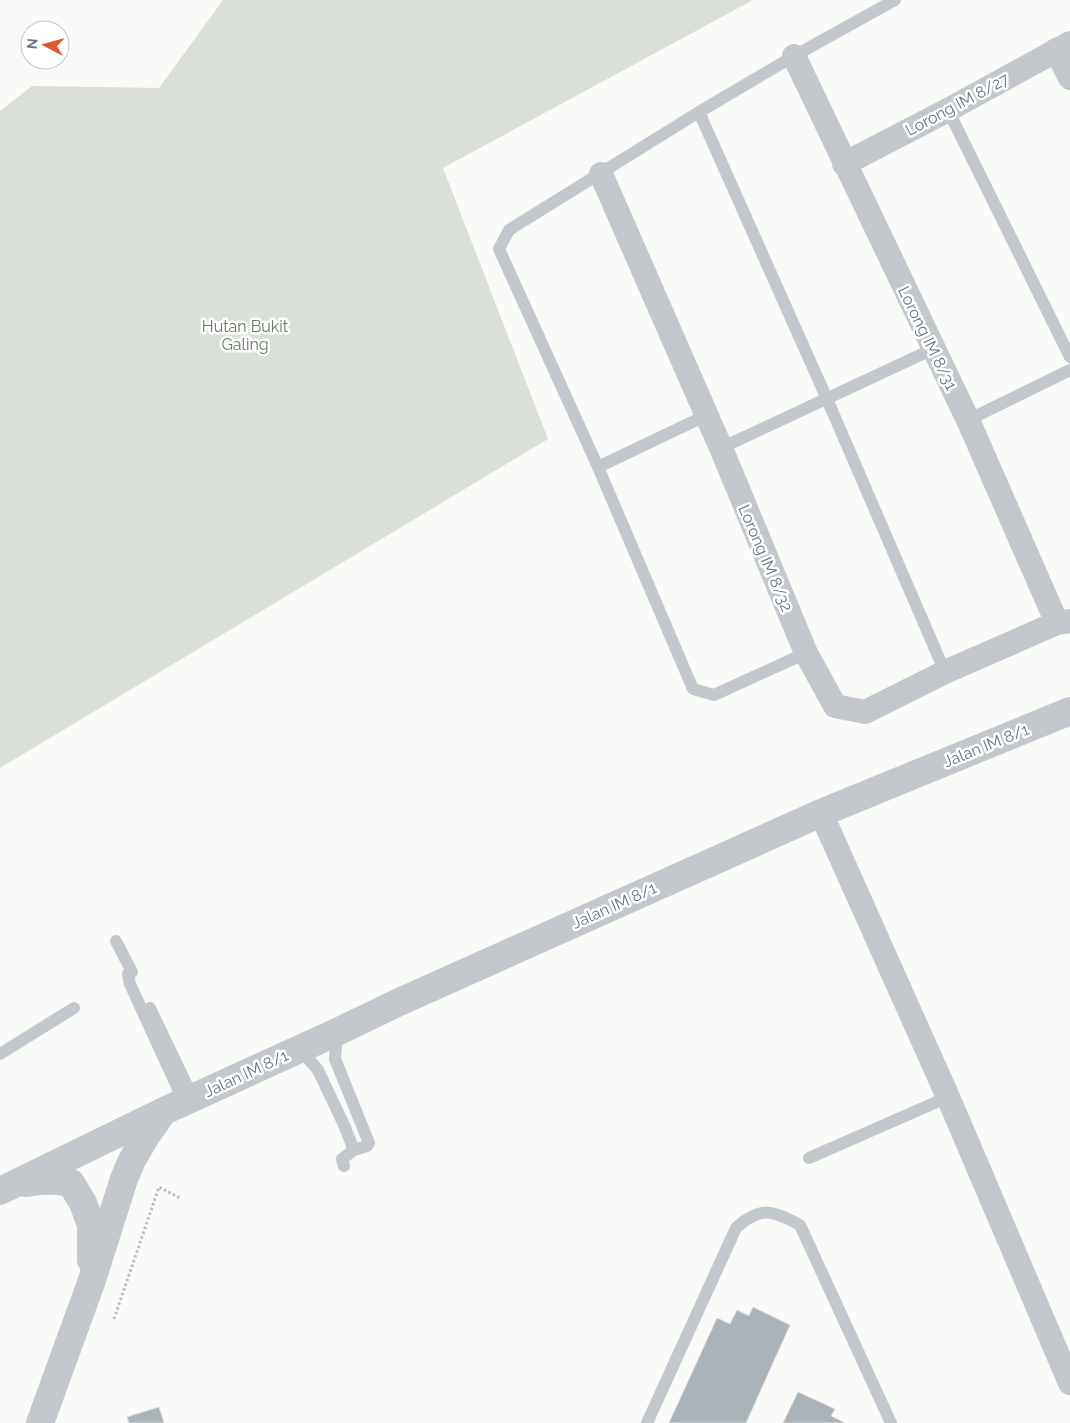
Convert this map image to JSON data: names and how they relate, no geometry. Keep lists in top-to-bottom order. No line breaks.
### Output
{"streets":{"street":["Lorong IM 8/27","Lorong IM 8/31","Lorong IM 8/32","Jalan IM 8/1"]},"crossings":[["Lorong IM 8/27","Lorong IM 8/31"],["Lorong IM 8/31","Lorong IM 8/32"]],"parks":["Hutan Bukit Galing"],"north":"left"}
